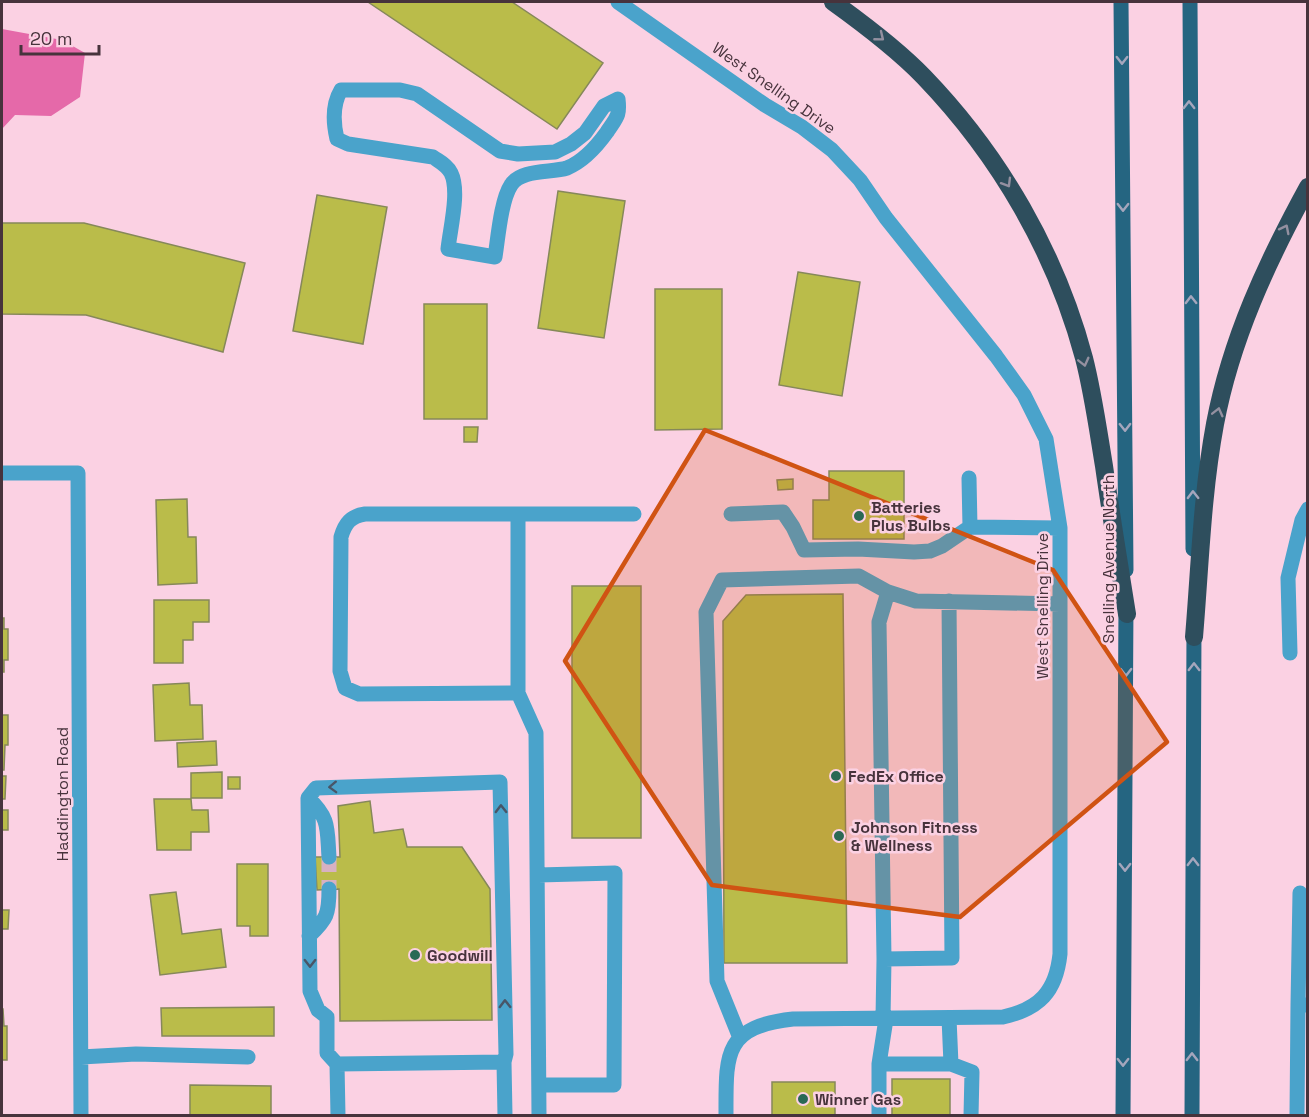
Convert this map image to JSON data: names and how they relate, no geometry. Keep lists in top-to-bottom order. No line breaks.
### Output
{"streets":{"main road":["Snelling Avenue North"],"street":["West Snelling Drive","Haddington Road"]},"places":["Batteries Plus Bulbs","FedEx Office","Johnson Fitness & Wellness","Goodwill","Winner Gas"],"scale_bar":"20 m"}
